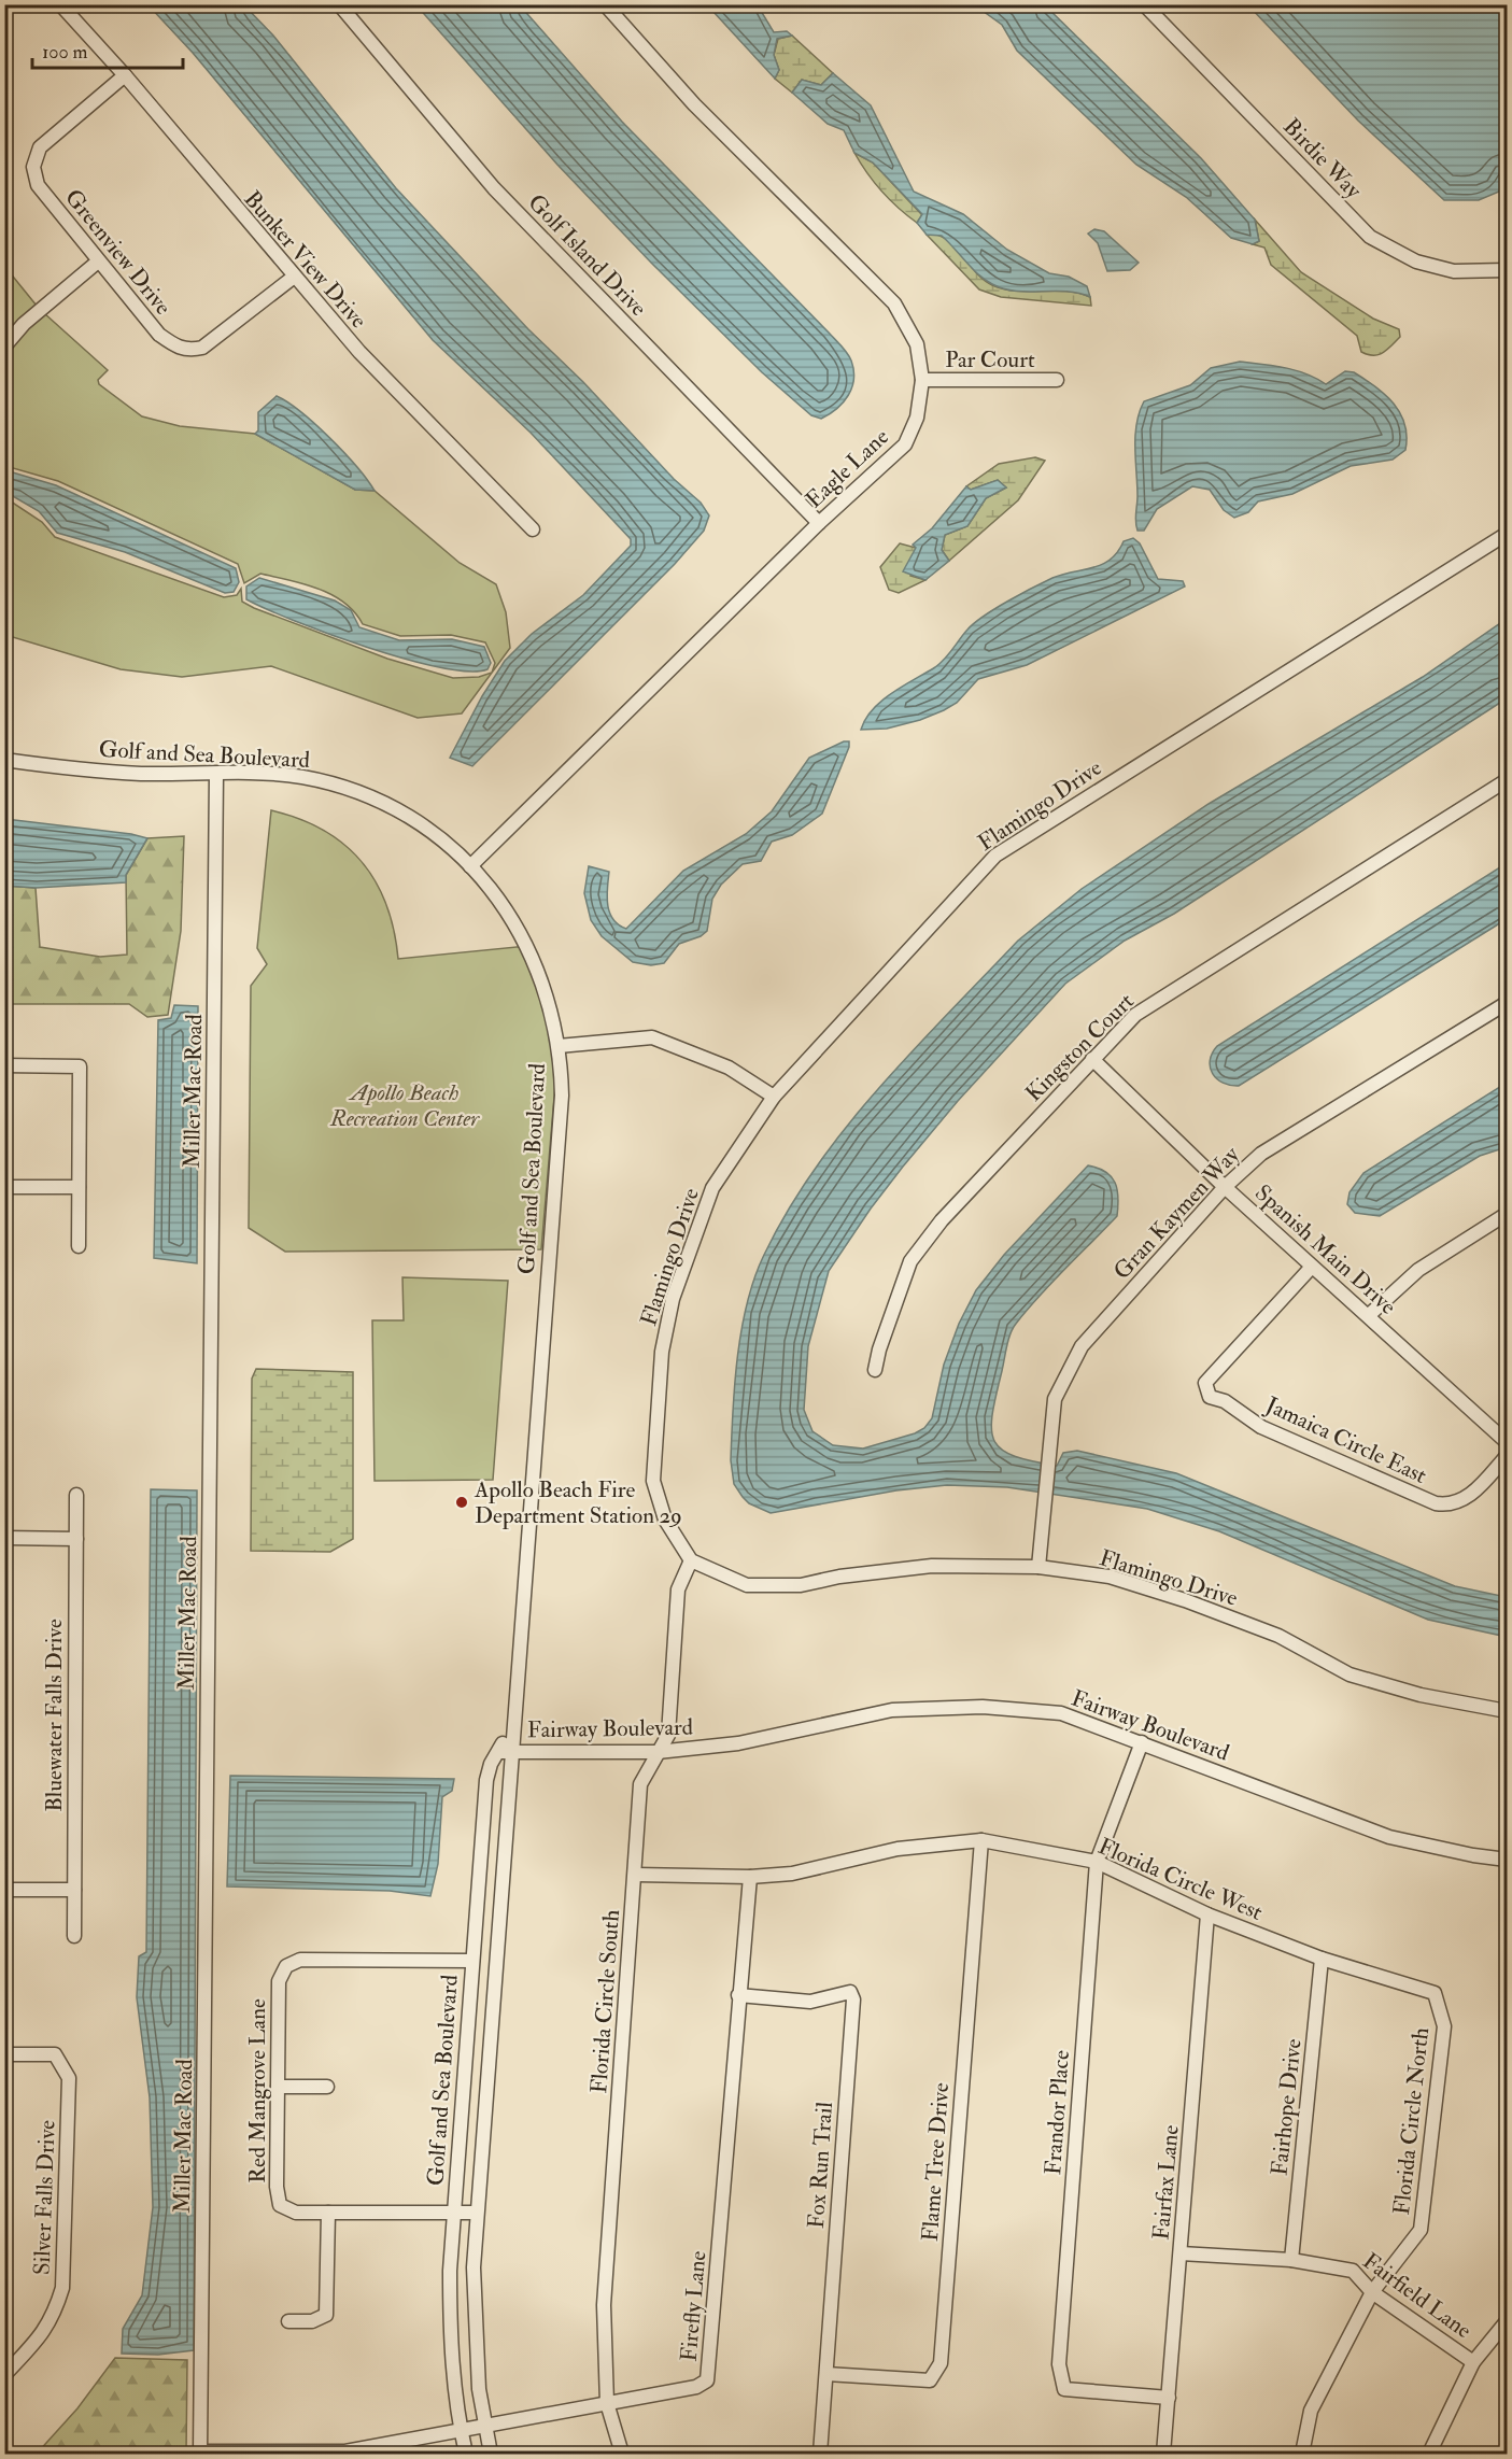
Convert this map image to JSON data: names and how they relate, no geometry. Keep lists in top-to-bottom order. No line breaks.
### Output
{"streets":{"street":["Birdie Way","Greenview Drive","Golf Island Drive","Bunker View Drive","Par Court","Eagle Lane","Golf and Sea Boulevard","Flamingo Drive","Kingston Court","Miller Mac Road","Gran Kaymen Way","Spanish Main Drive","Jamaica Circle East","Bluewater Falls Drive","Fairway Boulevard","Florida Circle West","Florida Circle South","Red Mangrove Lane","Fairhope Drive","Frandor Place","Florida Circle North","Flame Tree Drive","Fox Run Trail","Fairfax Lane","Silver Falls Drive","Fairfield Lane","Firefly Lane"]},"crossings":[["Greenview Drive","Bunker View Drive"],["Golf Island Drive","Eagle Lane"],["Par Court","Eagle Lane"],["Eagle Lane","Golf and Sea Boulevard"],["Golf and Sea Boulevard","Miller Mac Road"],["Golf and Sea Boulevard","Fairway Boulevard"],["Golf and Sea Boulevard","Red Mangrove Lane"],["Golf and Sea Boulevard","Firefly Lane"],["Flamingo Drive","Gran Kaymen Way"],["Flamingo Drive","Florida Circle South"],["Kingston Court","Spanish Main Drive"],["Miller Mac Road","Firefly Lane"],["Gran Kaymen Way","Spanish Main Drive"],["Spanish Main Drive","Jamaica Circle East"],["Fairway Boulevard","Florida Circle South"],["Fairway Boulevard","Frandor Place"],["Florida Circle West","Florida Circle South"],["Florida Circle West","Fairhope Drive"],["Florida Circle West","Frandor Place"],["Florida Circle West","Florida Circle North"],["Florida Circle West","Flame Tree Drive"],["Florida Circle West","Fairfax Lane"],["Florida Circle West","Firefly Lane"],["Florida Circle South","Firefly Lane"],["Fairhope Drive","Fairfield Lane"],["Frandor Place","Fairfax Lane"],["Florida Circle North","Fairfield Lane"],["Flame Tree Drive","Fox Run Trail"],["Fox Run Trail","Firefly Lane"],["Fairfax Lane","Fairfield Lane"]],"parks":["Apollo Beach Recreation Center"],"places":["Apollo Beach Fire Department Station 29"],"scale_bar":"100 m"}
